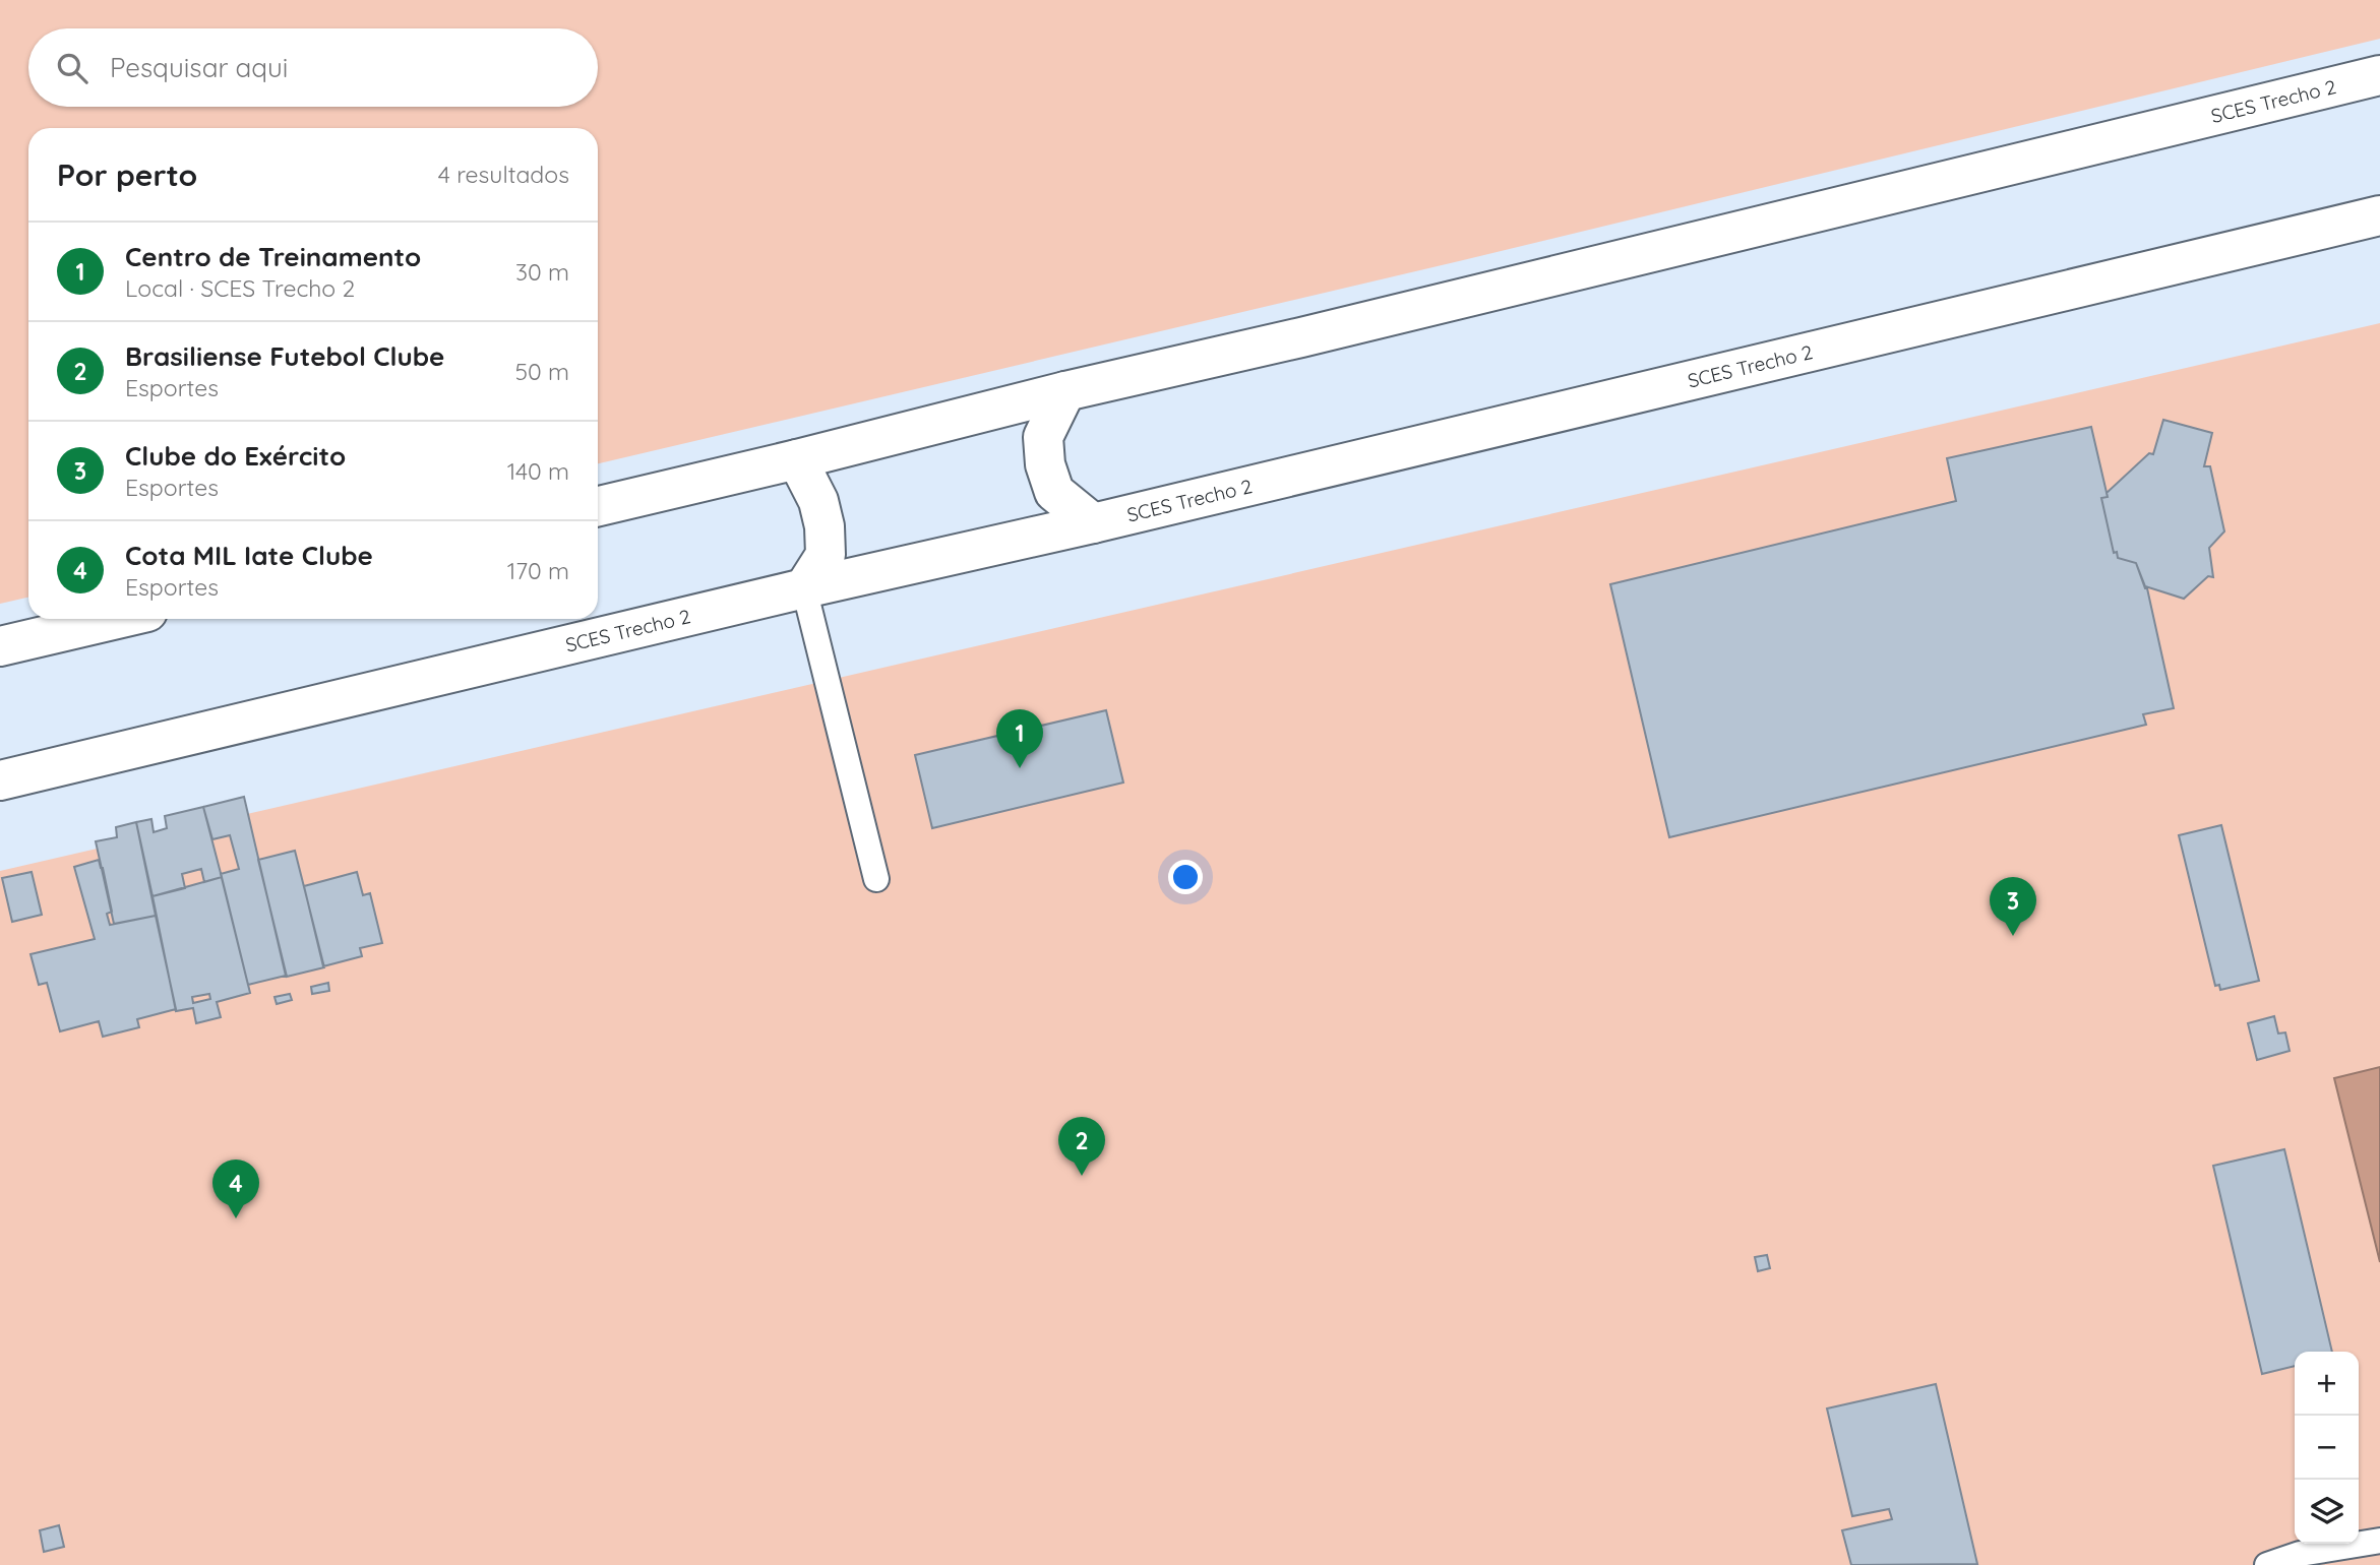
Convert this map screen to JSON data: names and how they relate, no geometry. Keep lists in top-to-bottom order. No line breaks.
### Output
{"streets":{"main road":["SCES Trecho 2"]},"page":{"search":"Pesquisar aqui","heading":["Por perto","4 resultados"],"list":[{"mark":"1","name":"Centro de Treinamento","note":"Local · SCES Trecho 2","value":"30 m"},{"mark":"2","name":"Brasiliense Futebol Clube","note":"Esportes","value":"50 m"},{"mark":"3","name":"Clube do Exército","note":"Esportes","value":"140 m"},{"mark":"4","name":"Cota MIL Iate Clube","note":"Esportes","value":"170 m"}],"pins":["1","3","2","4"],"map_buttons":["+","−"]}}
